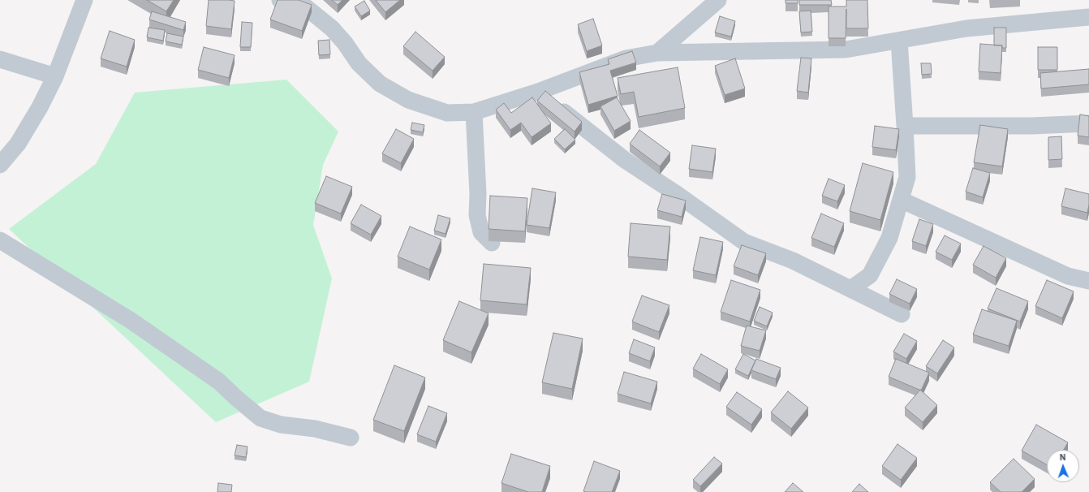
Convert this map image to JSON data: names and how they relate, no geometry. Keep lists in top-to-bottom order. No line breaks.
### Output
{"north":"top"}
